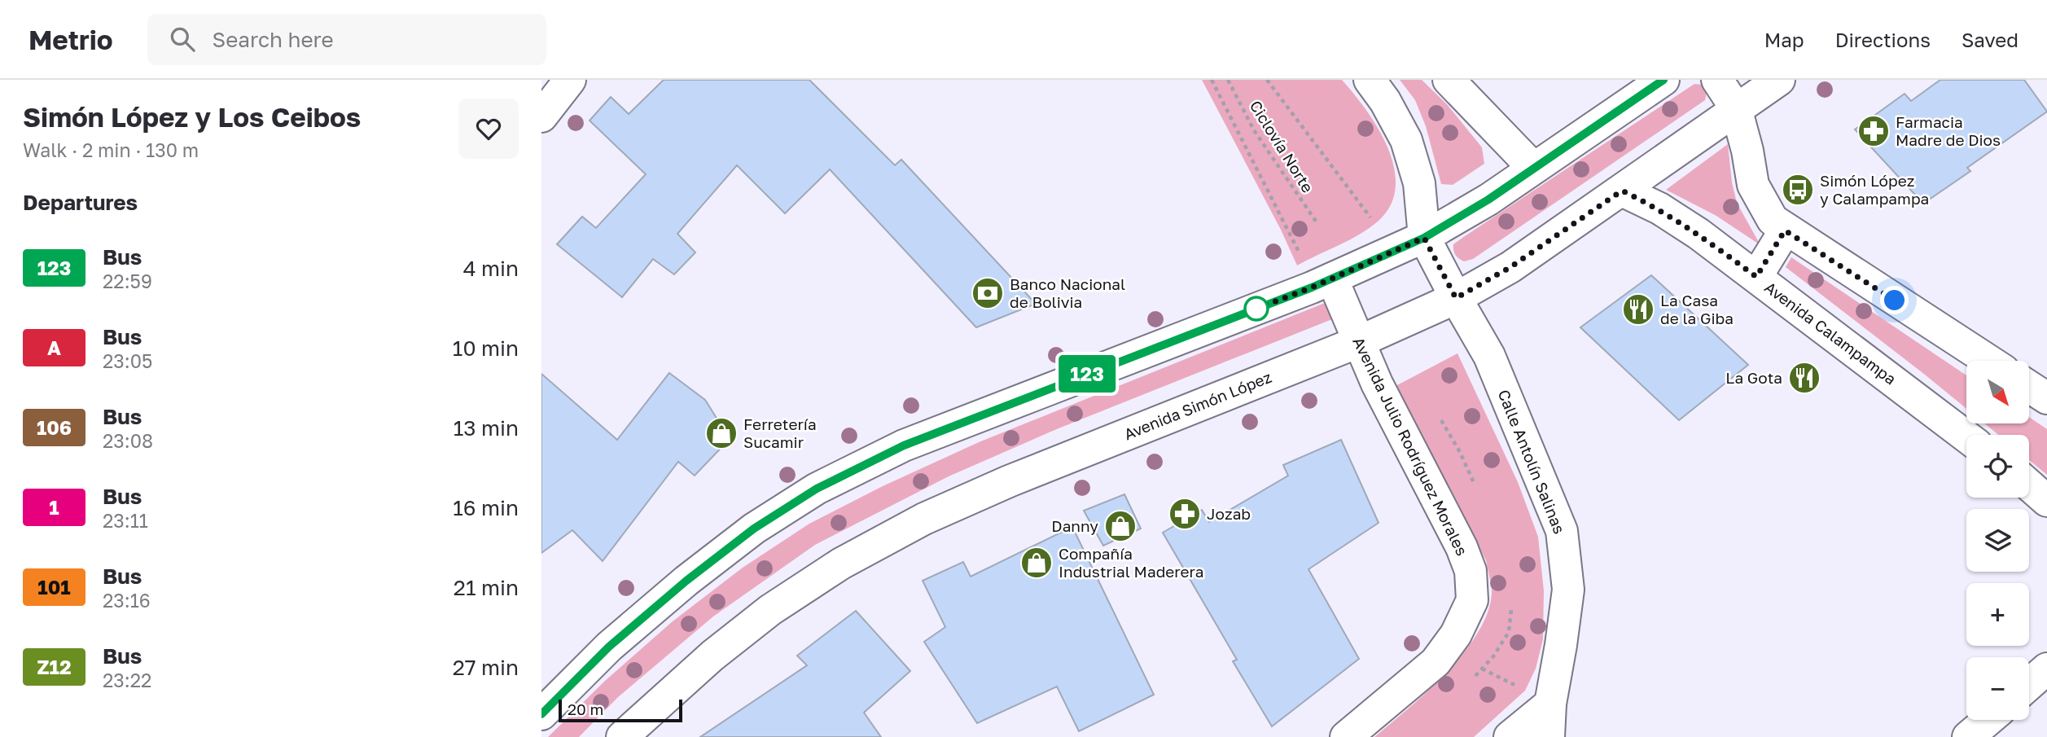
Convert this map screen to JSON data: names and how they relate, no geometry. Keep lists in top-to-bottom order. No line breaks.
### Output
{"streets":{"main road":["Avenida Calampampa","Avenida Simón López","Avenida Julio Rodríguez Morales","Calle Antolín Salinas"],"path":["Ciclovía Norte"]},"crossings":[["Avenida Calampampa","Avenida Simón López"],["Avenida Simón López","Avenida Julio Rodríguez Morales"],["Avenida Simón López","Calle Antolín Salinas"]],"places":{"pharmacy":["Farmacia Madre de Dios","Jozab"],"bus stop":["Simón López y Calampampa"],"bank":["Banco Nacional de Bolivia"],"restaurant":["La Casa de la Giba","La Gota"],"shop":["Ferretería Sucamir","Danny","Compañía Industrial Maderera"]},"lines":["bus line 123"],"scale_bar":"20 m","north":"bottom right","page":{"header":"Metrio","search":"Search here","nav":["Map","Directions","Saved"],"heading":[["Simón López y Los Ceibos","Walk · 2 min · 130 m"],"Departures"],"on_map":"123","list":[{"mark":"123","name":"Bus","note":"22:59","value":"4 min"},{"mark":"A","name":"Bus","note":"23:05","value":"10 min"},{"mark":"106","name":"Bus","note":"23:08","value":"13 min"},{"mark":"1","name":"Bus","note":"23:11","value":"16 min"},{"mark":"101","name":"Bus","note":"23:16","value":"21 min"},{"mark":"Z12","name":"Bus","note":"23:22","value":"27 min"}],"map_buttons":["+","−"],"scale":"20 m"}}
